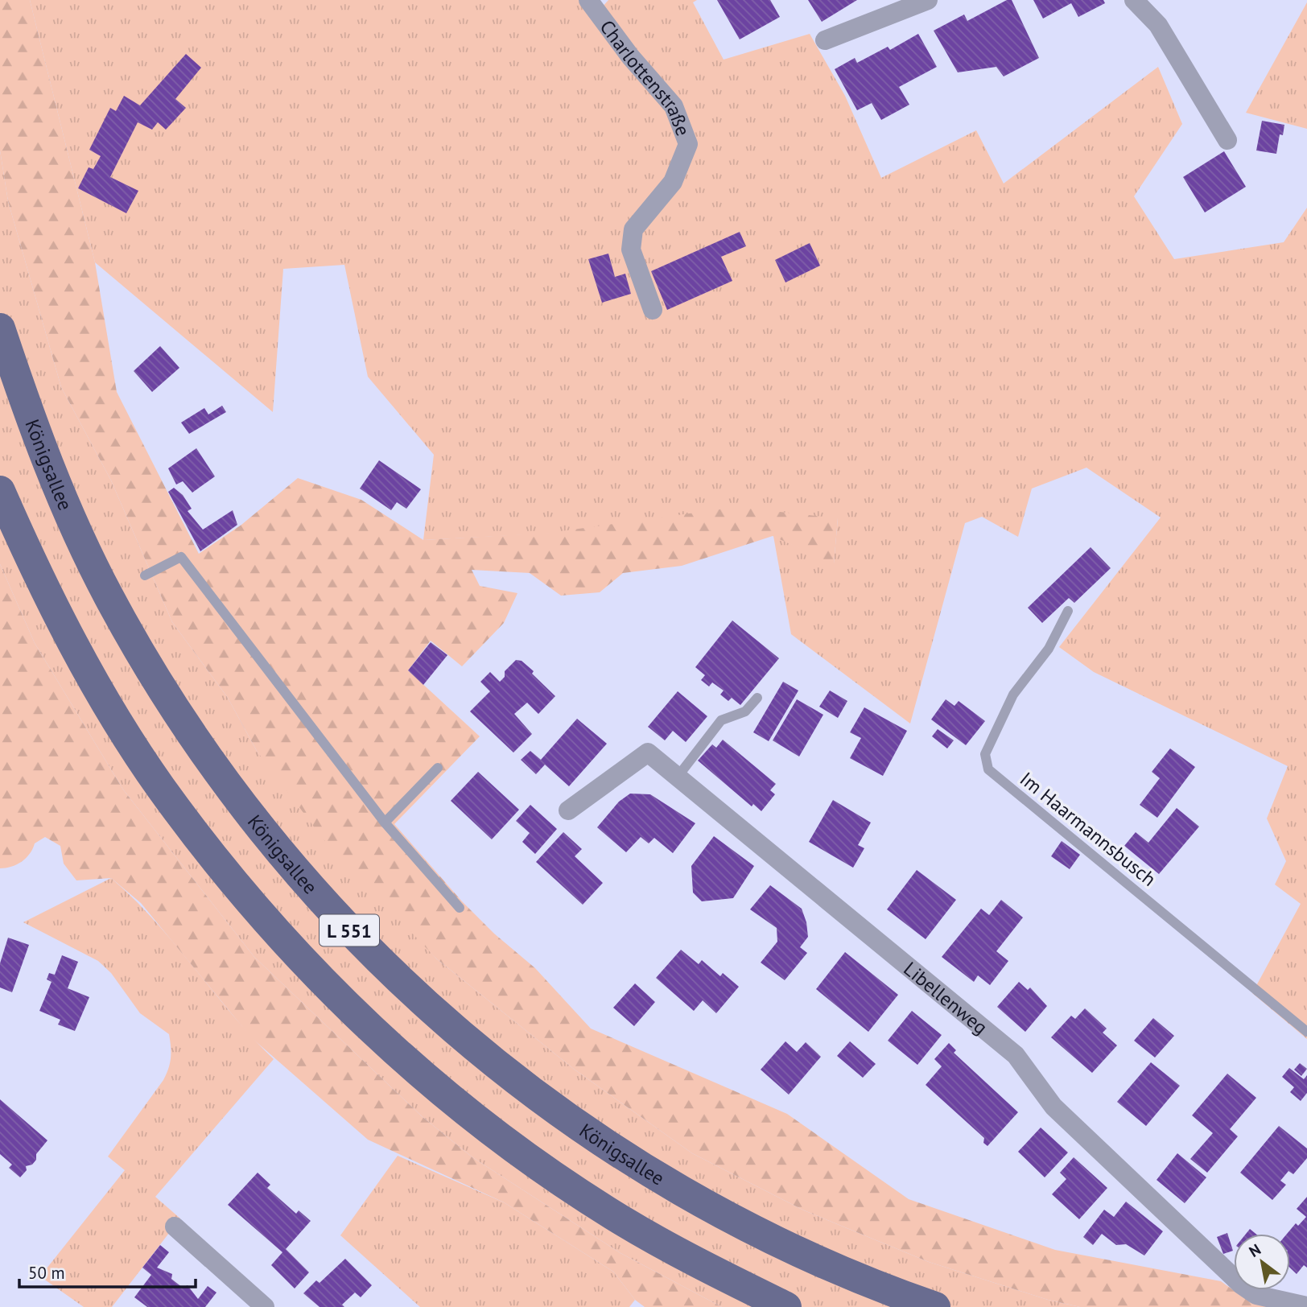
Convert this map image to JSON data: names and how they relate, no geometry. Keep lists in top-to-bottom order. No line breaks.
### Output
{"streets":{"main road":["Königsallee","L 551"],"street":["Charlottenstraße","Libellenweg"],"lane":["Im Haarmannsbusch"]},"scale_bar":"50 m","north":"top left"}
